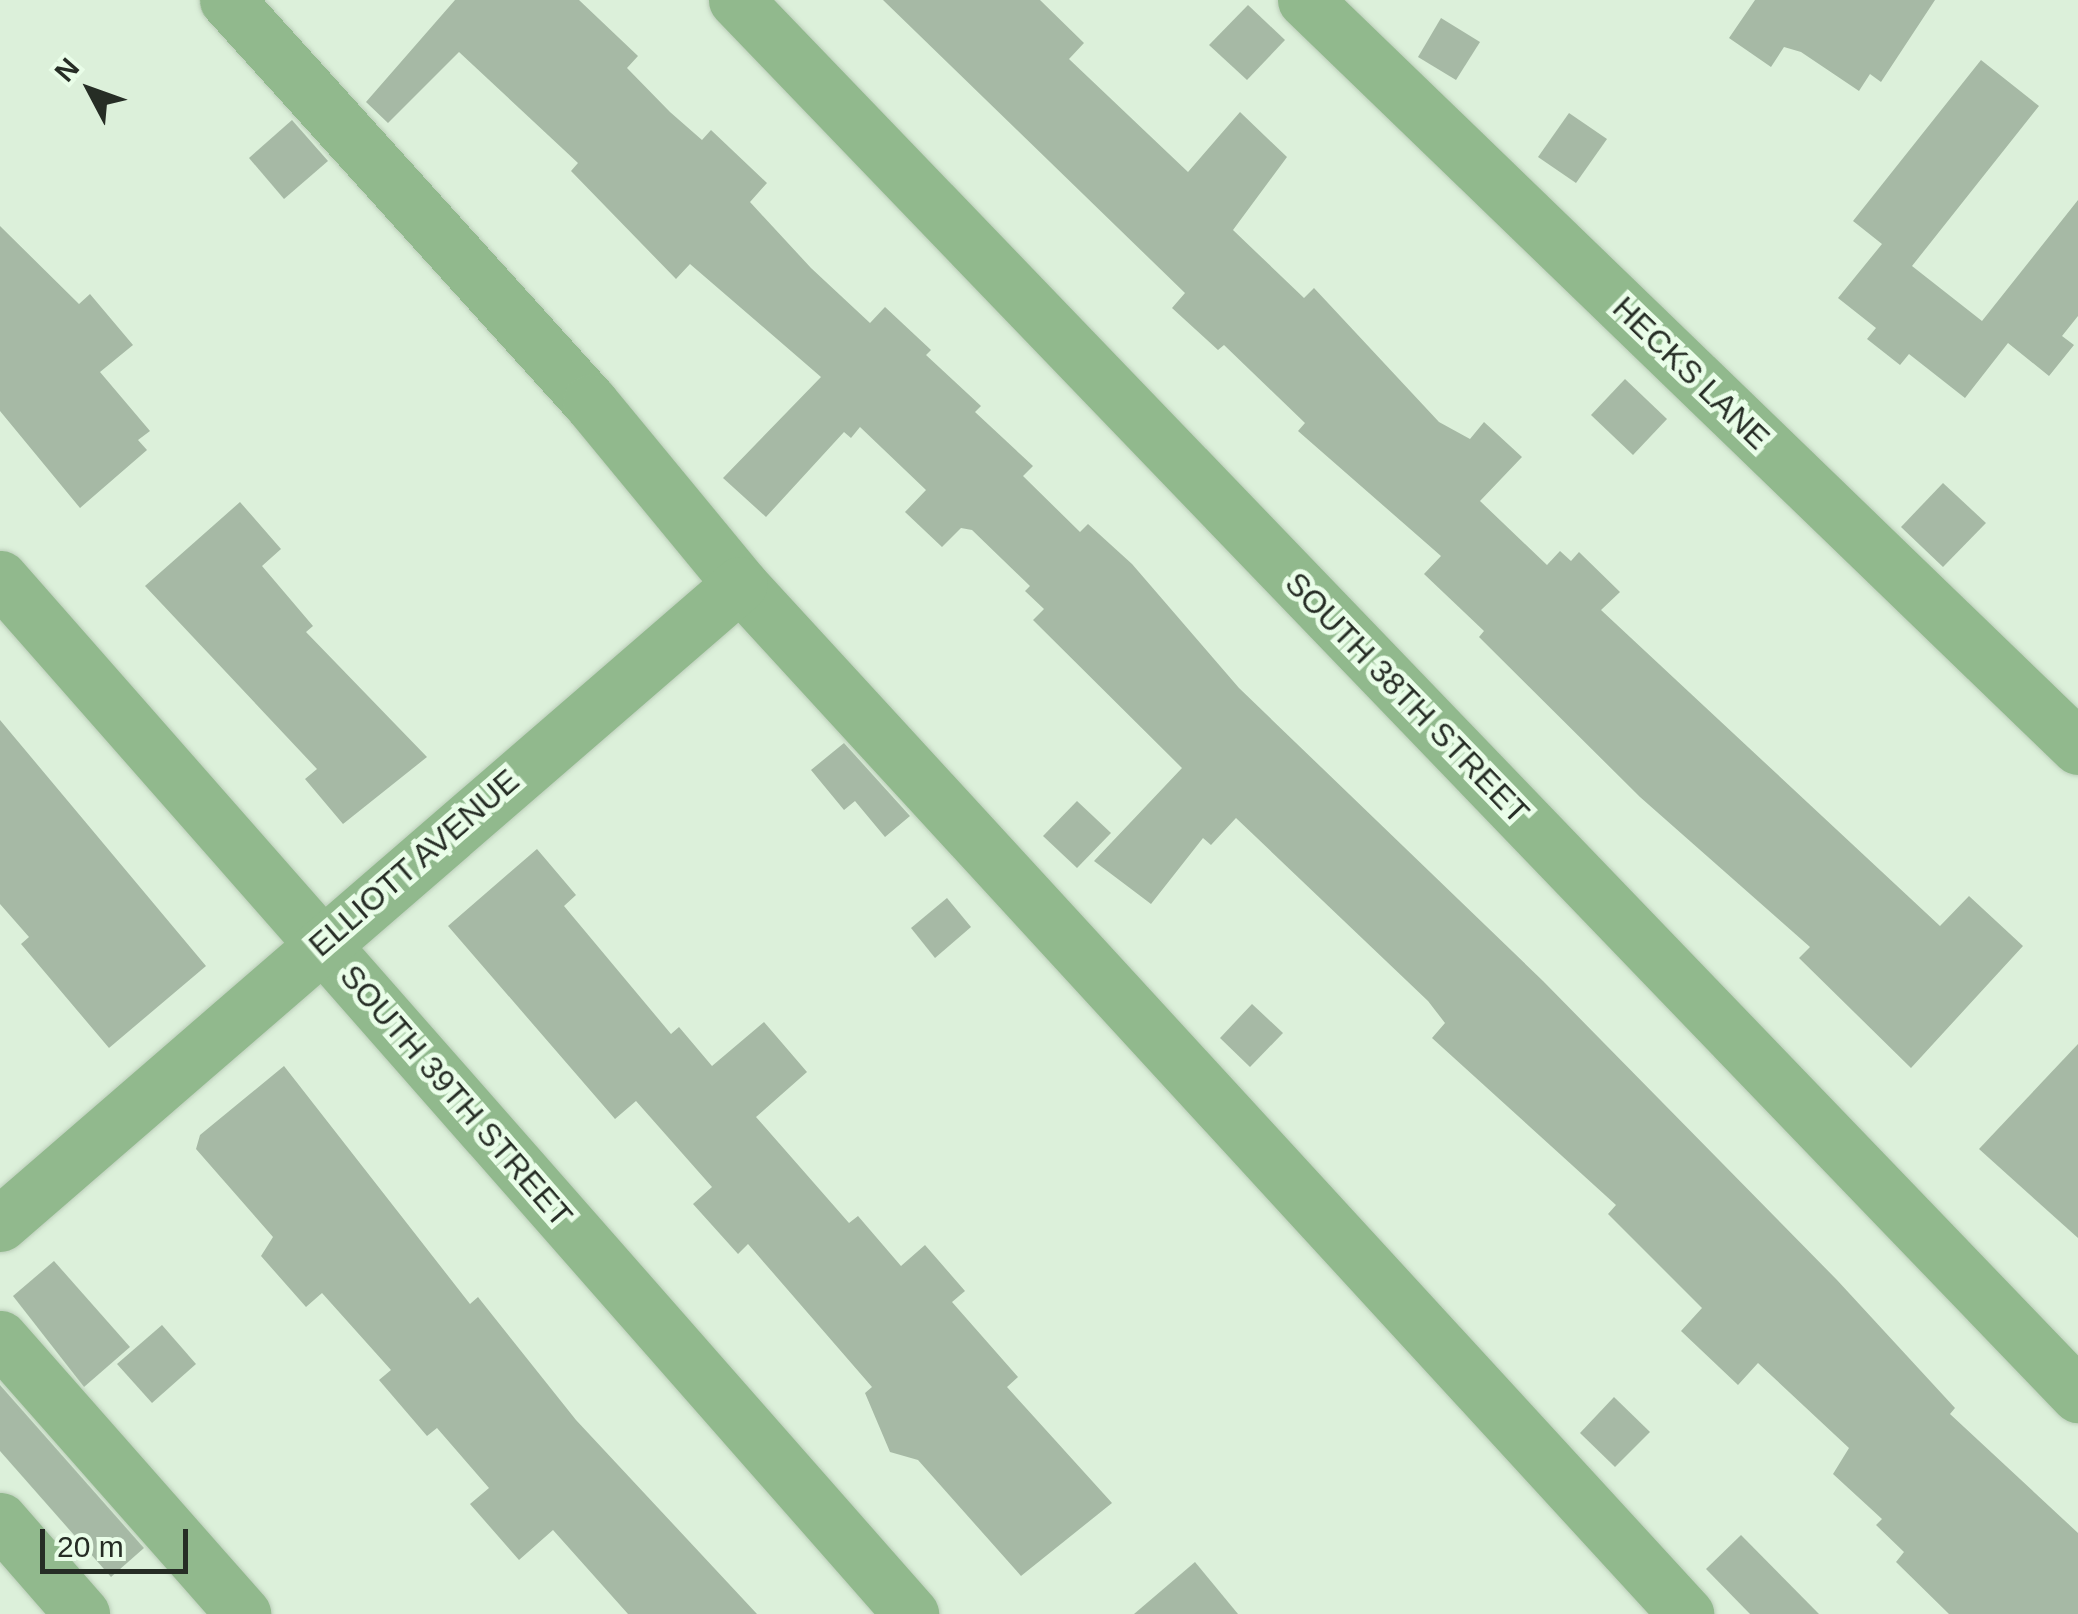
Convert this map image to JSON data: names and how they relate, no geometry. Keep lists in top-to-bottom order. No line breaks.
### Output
{"streets":{"street":["HECKS LANE","SOUTH 38TH STREET","ELLIOTT AVENUE","SOUTH 39TH STREET"]},"crossings":[["ELLIOTT AVENUE","SOUTH 39TH STREET"]],"scale_bar":"20 m","north":"top left"}
